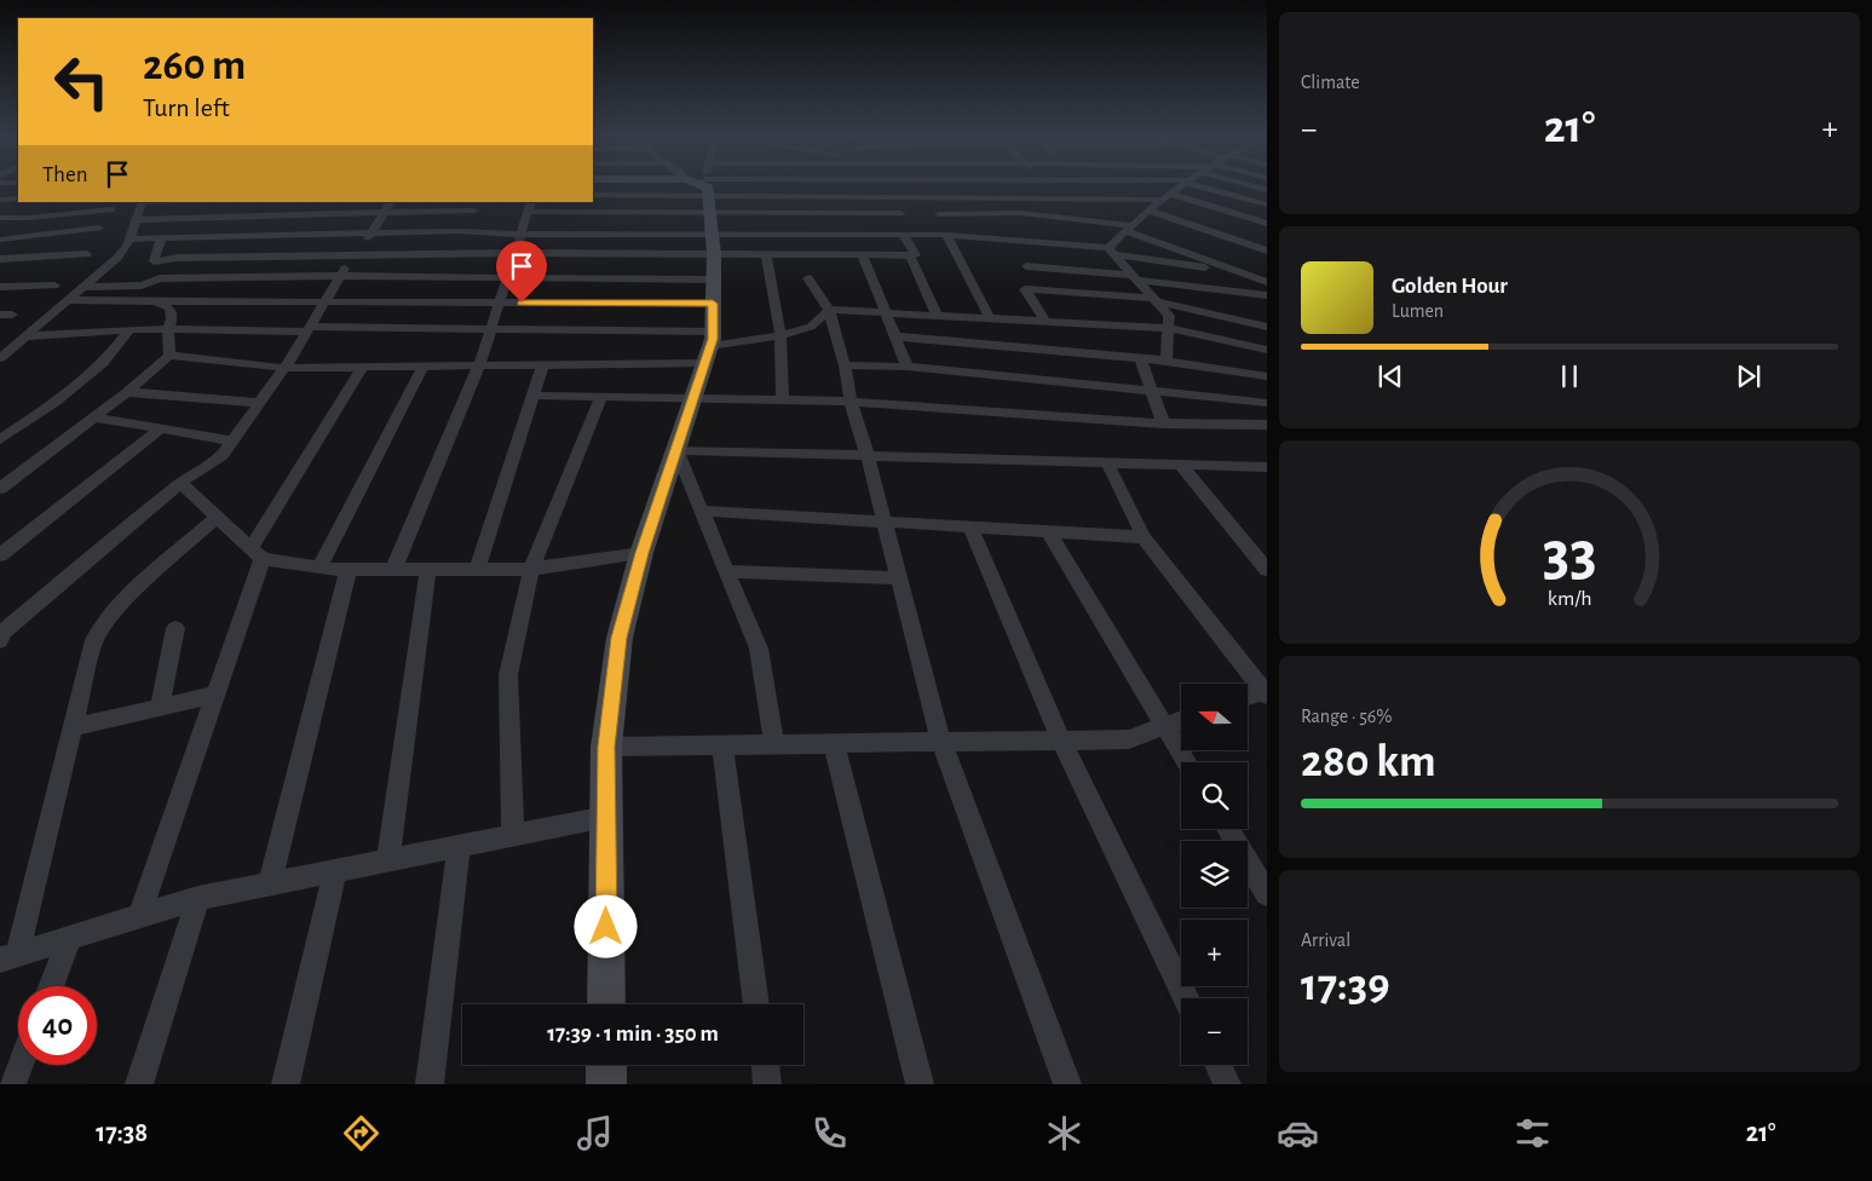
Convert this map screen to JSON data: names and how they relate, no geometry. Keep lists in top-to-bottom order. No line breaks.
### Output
{"north":"left","page":{"tile":["Climate",["Range · 56%","280 km"],["Arrival","17:39"]],"turn":["260 m","Turn left"],"heat":["−","21°","+"],"then":"Then","song":["Golden Hour","Lumen"],"map_buttons":["+","−"],"limit":"40","trip":"17:39 · 1 min · 350 m","tabs":["17:38","21°"],"gauge":["33","km/h"]}}
